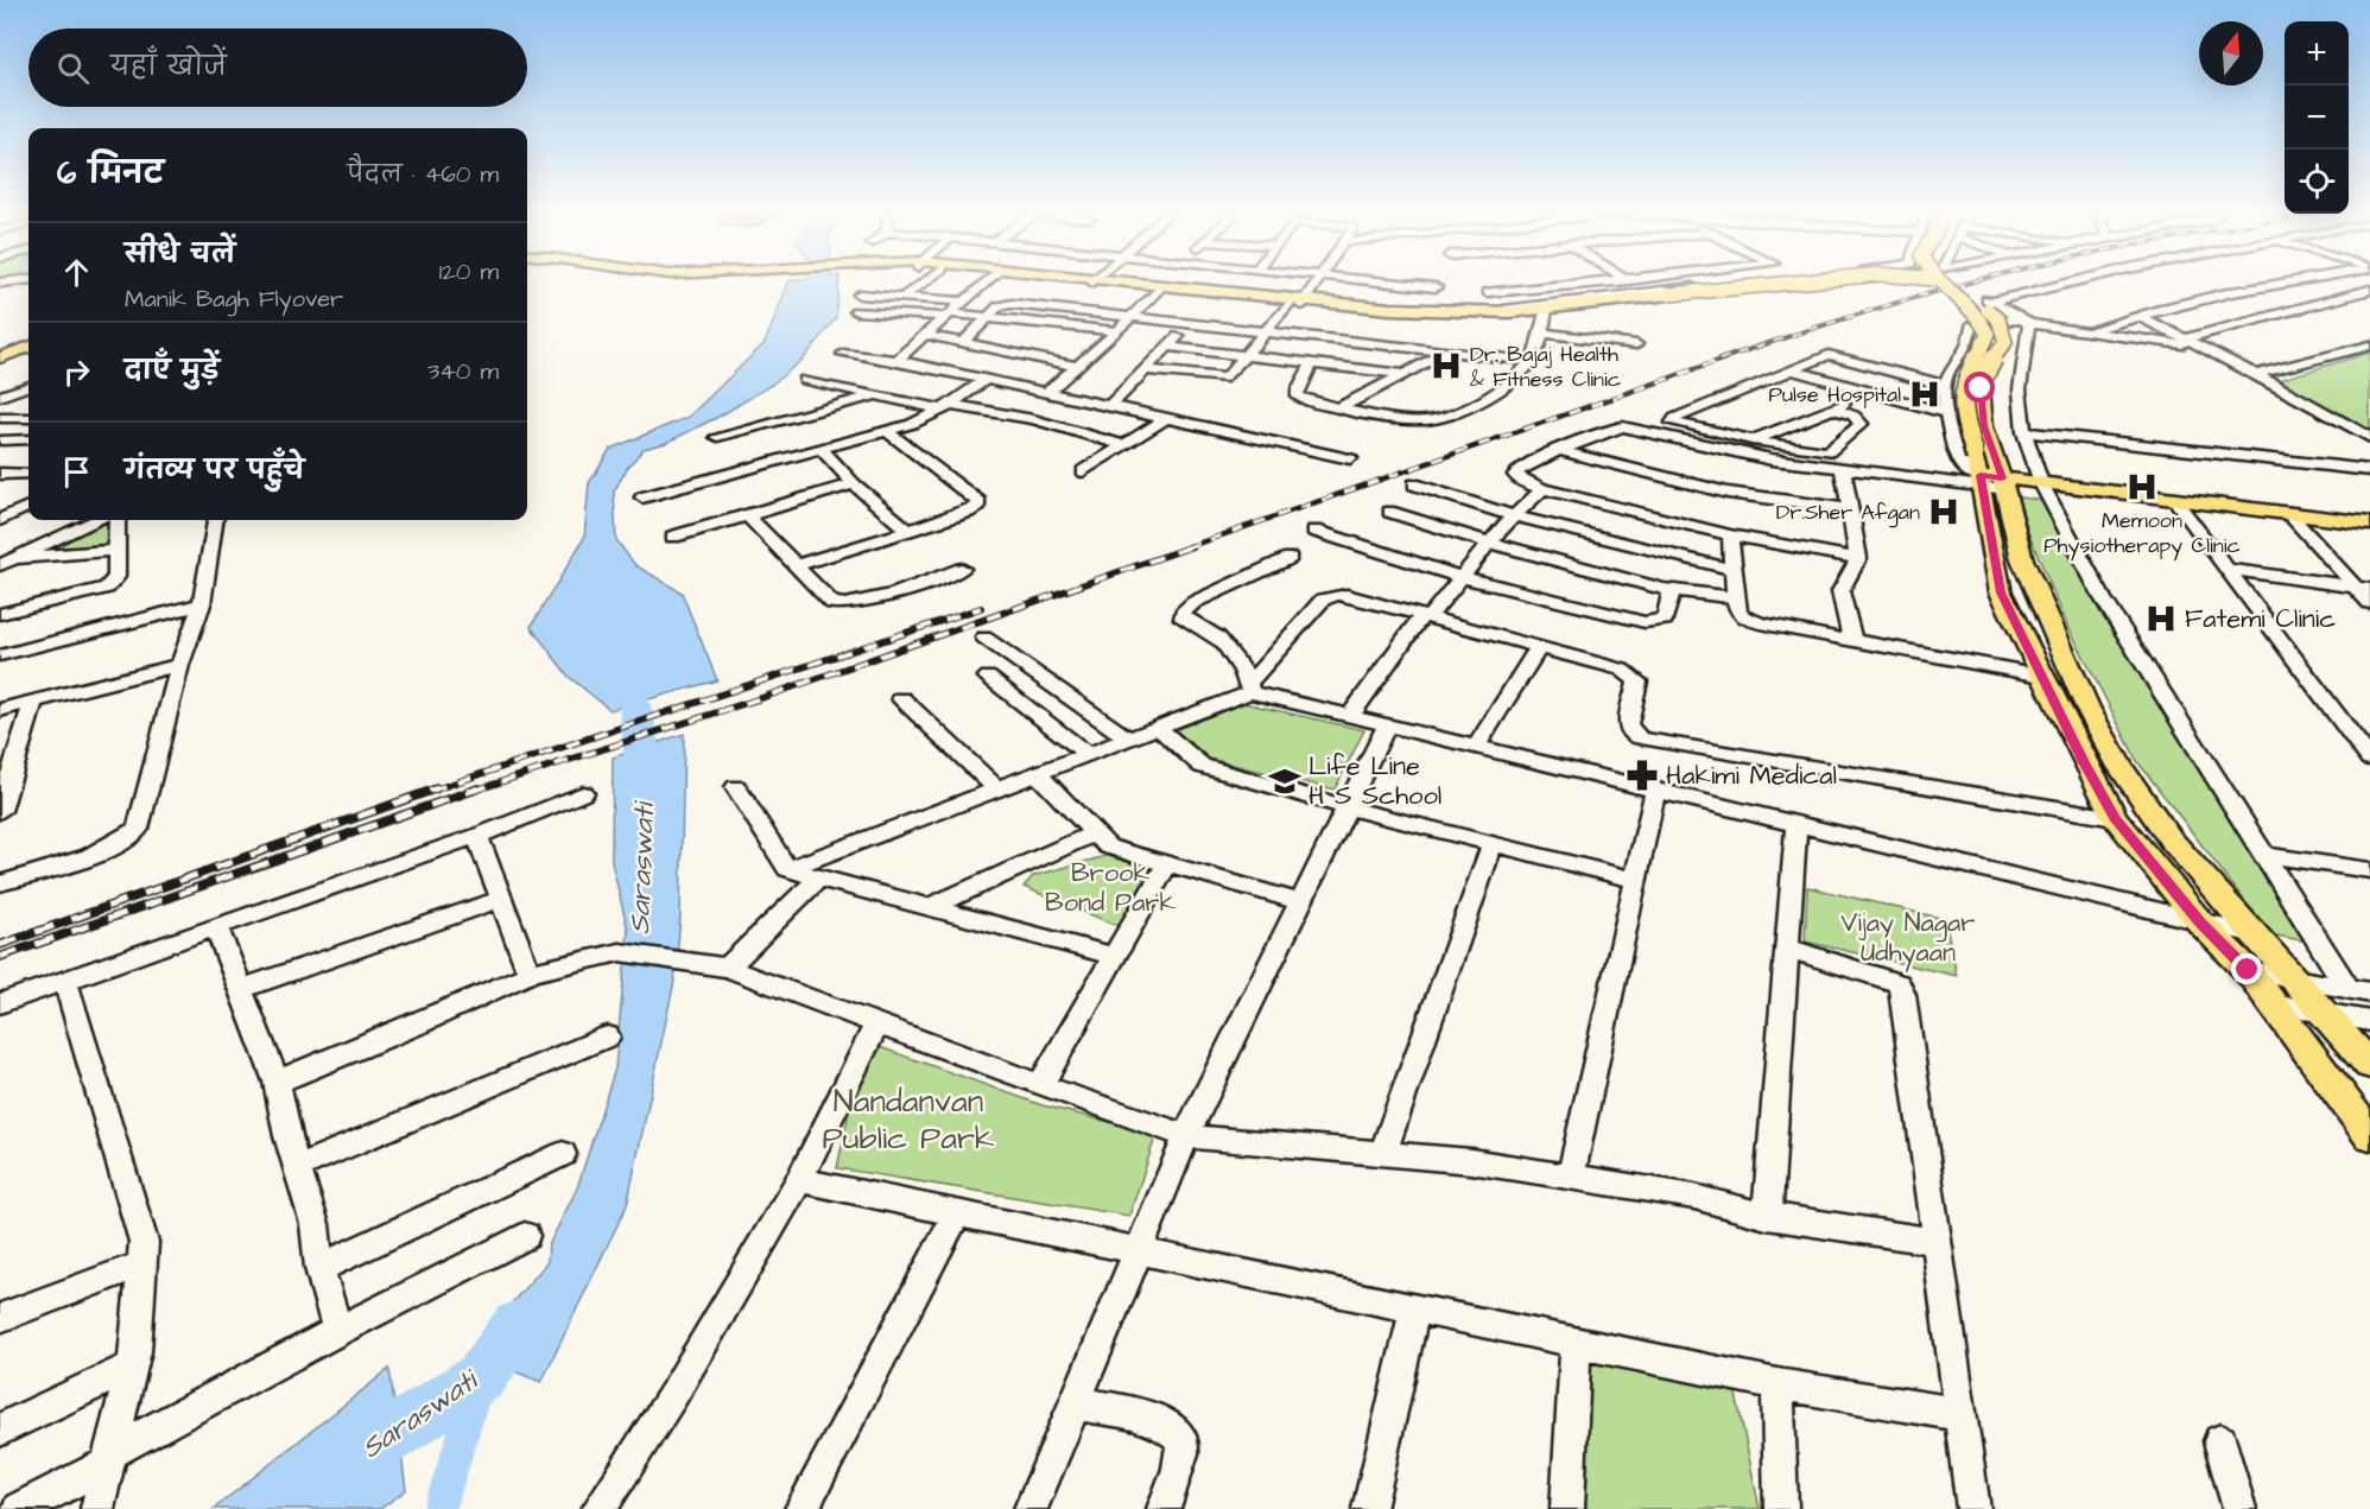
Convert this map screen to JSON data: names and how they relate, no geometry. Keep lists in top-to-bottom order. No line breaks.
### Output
{"water":["Saraswati"],"parks":["Brook Bond Park","Vijay Nagar Udhyaan","Nandanvan Public Park"],"places":{"hospital":["Dr. Bajaj Health & Fitness Clinic","Pulse Hospital","Memoon Physiotherapy Clinic","Dr.Sher Afgan","Fatemi Clinic"],"pharmacy":["Hakimi Medical"],"school or university":["Life Line H S School"]},"north":"top","page":{"map_buttons":["+","−"],"search":"यहाँ खोजें","heading":["6 मिनट","पैदल · 460 m"],"list":[["सीधे चलें","Manik Bagh Flyover","120 m"],["दाएँ मुड़ें","340 m"],"गंतव्य पर पहुँचे"]}}
